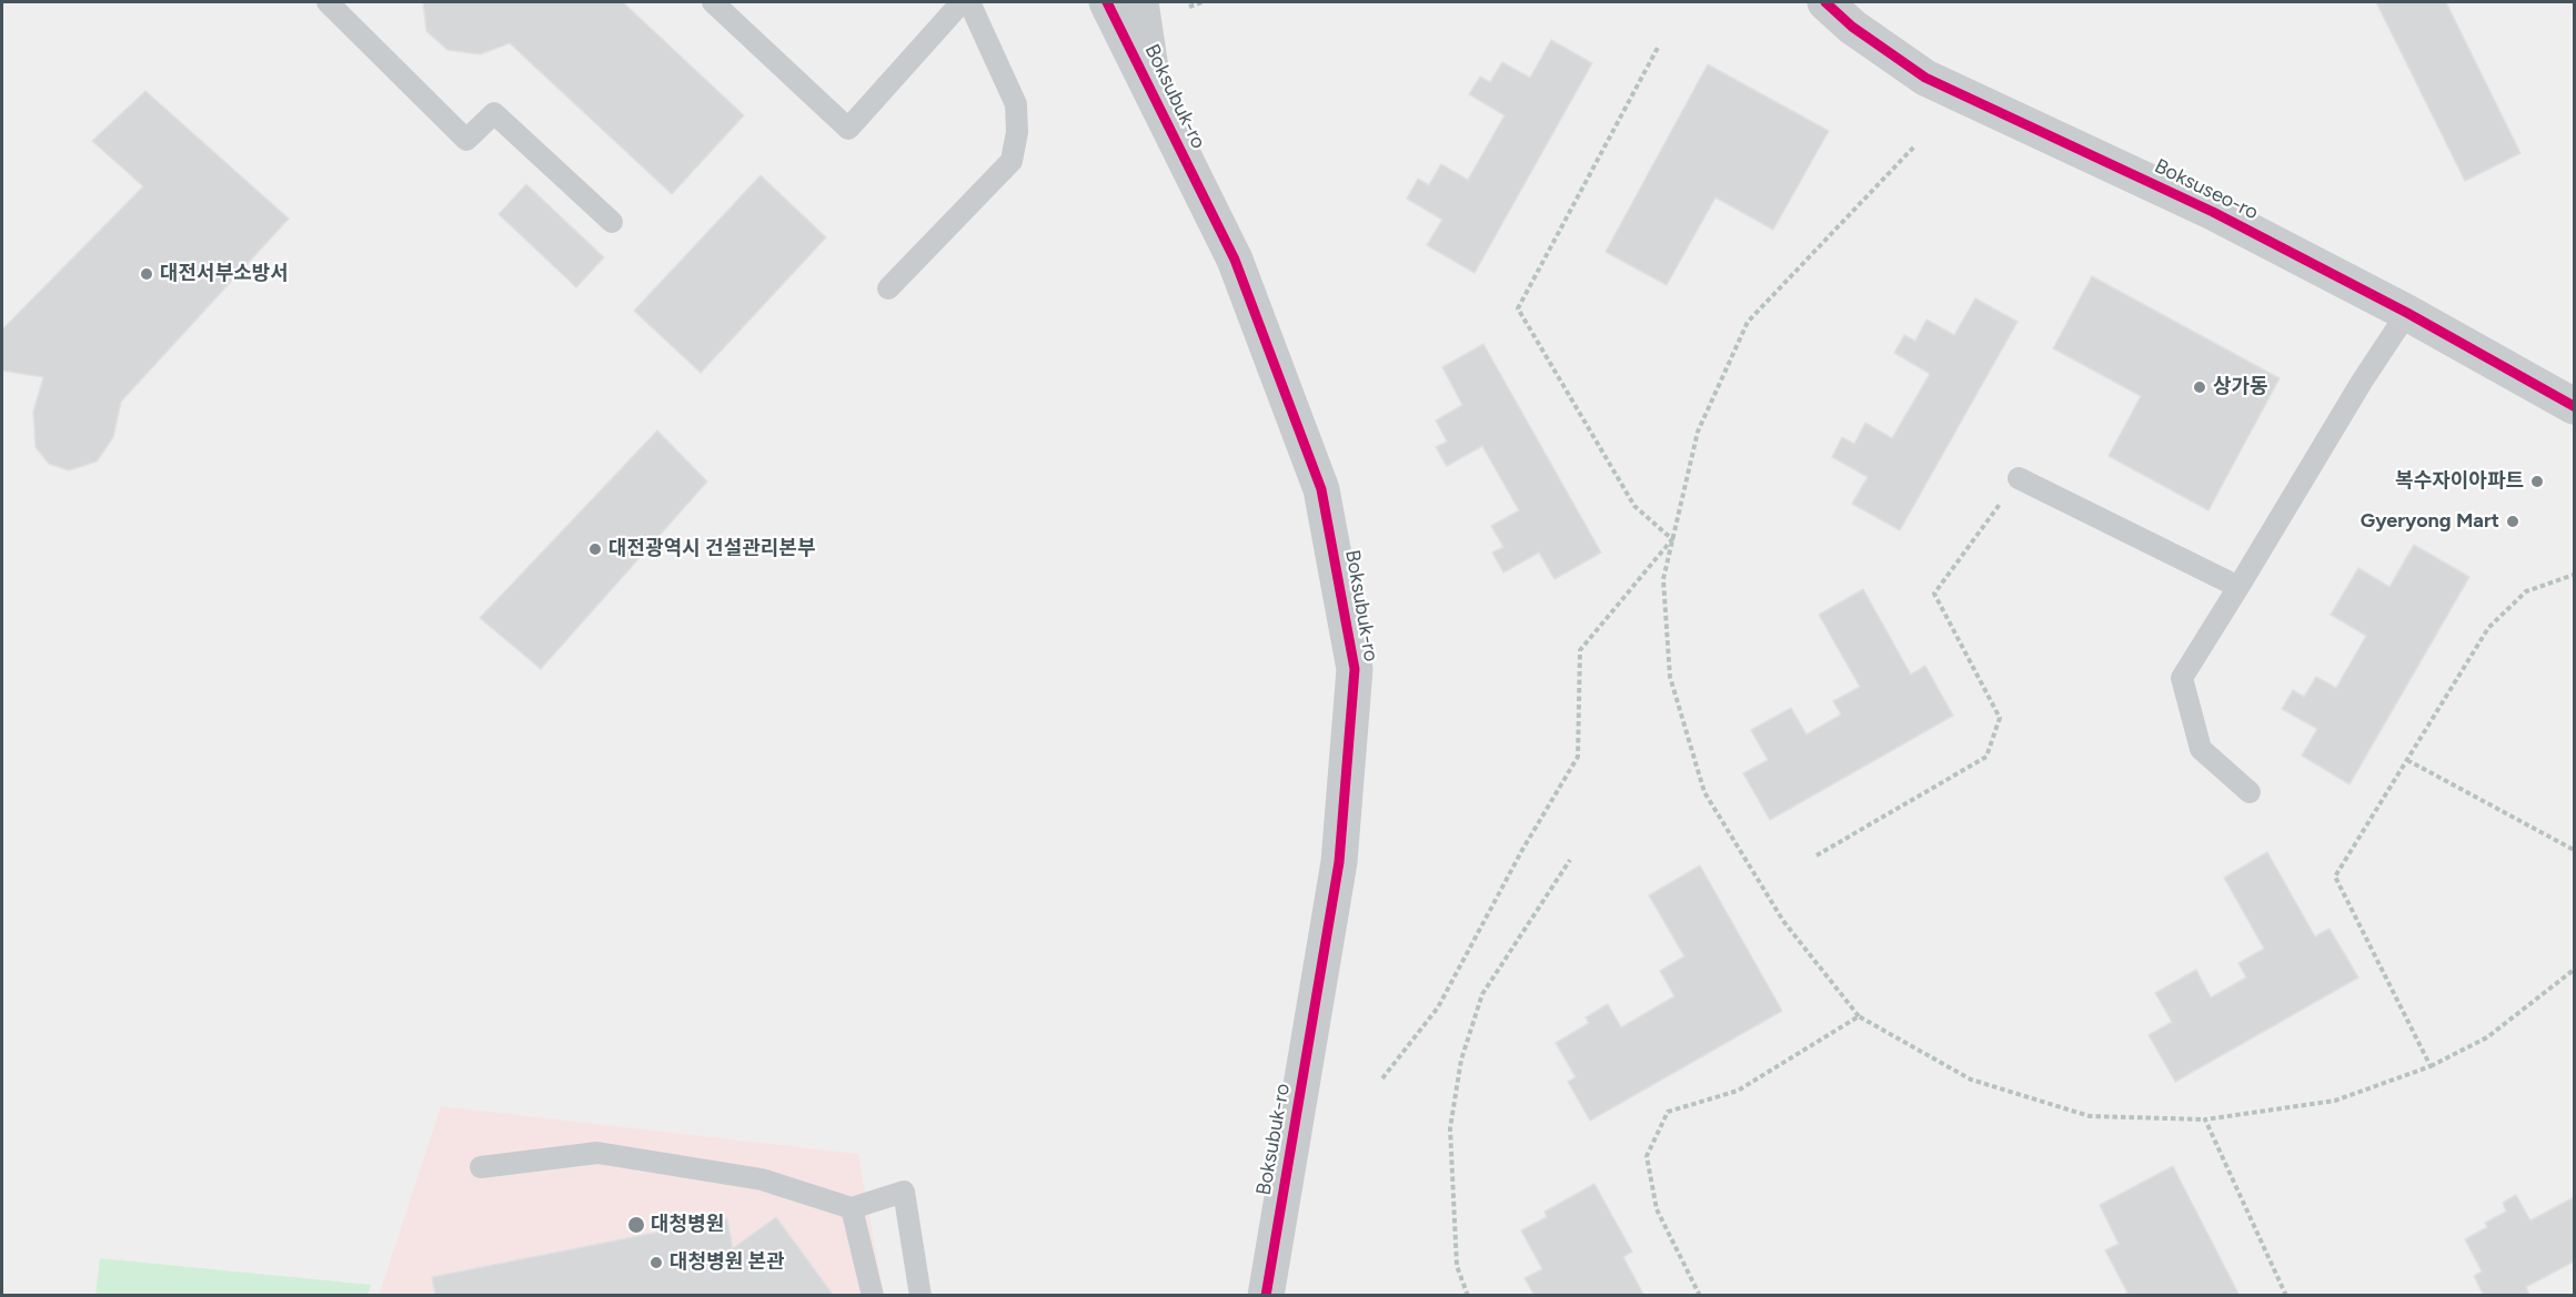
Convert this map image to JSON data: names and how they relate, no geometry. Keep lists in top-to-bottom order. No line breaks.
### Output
{"streets":{"street":["Boksubuk-ro","Boksuseo-ro"]},"places":["대전서부소방서","상가동","복수자이아파트","Gyeryong Mart","대전광역시 건설관리본부","대청병원","대청병원 본관"]}
